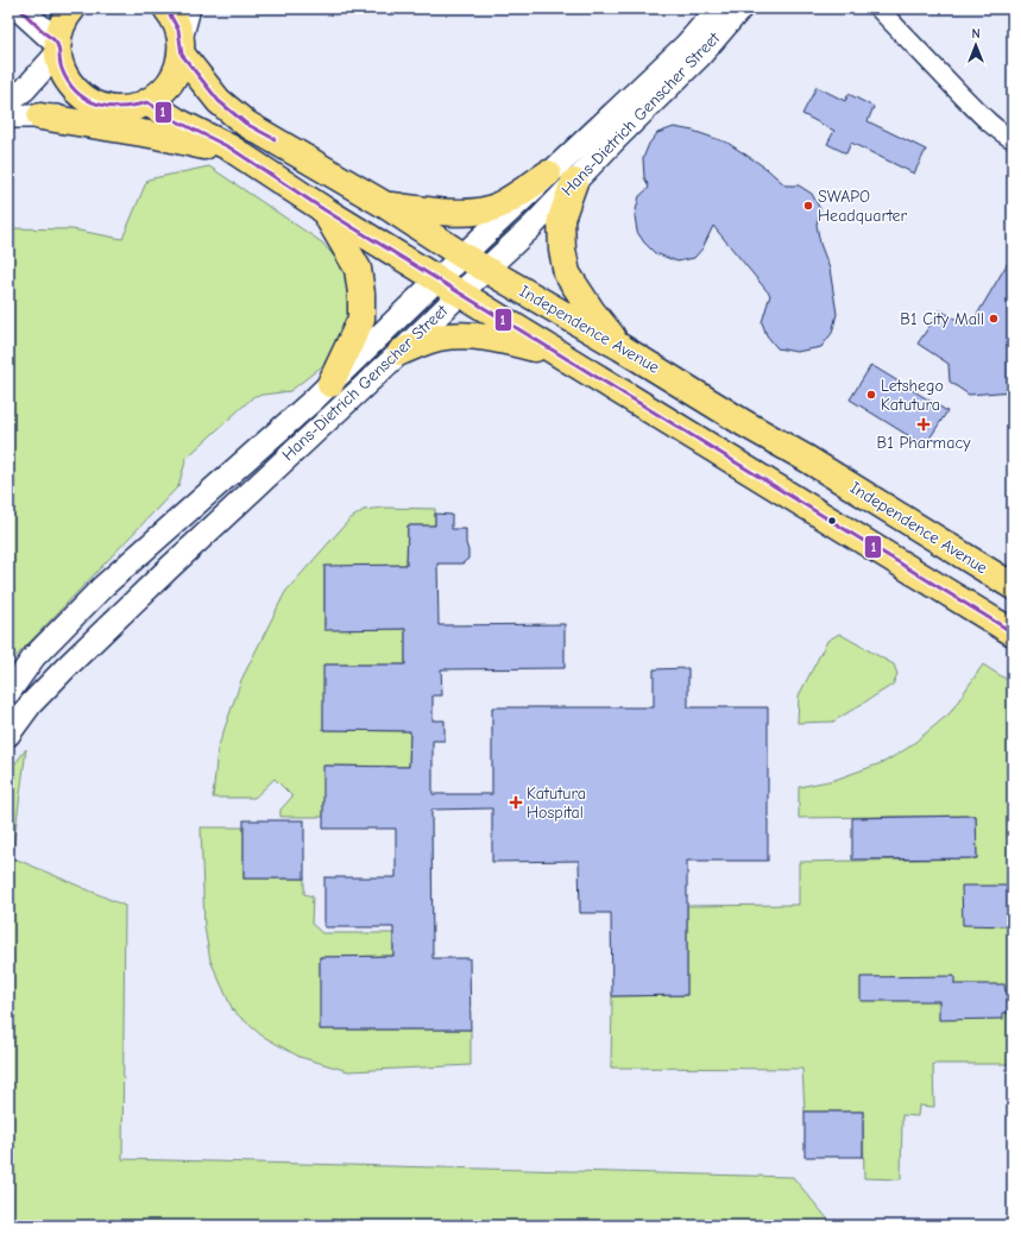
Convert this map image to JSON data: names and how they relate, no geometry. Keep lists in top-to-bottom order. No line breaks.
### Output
{"streets":{"main road":["Independence Avenue"],"street":["Hans-Dietrich Genscher Street"]},"crossings":[["Hans-Dietrich Genscher Street","Independence Avenue"]],"places":{"other":["SWAPO Headquarter","B1 City Mall","Letshego Katutura"],"health":["B1 Pharmacy","Katutura Hospital"]},"lines":["transit line 1"],"north":"top"}
